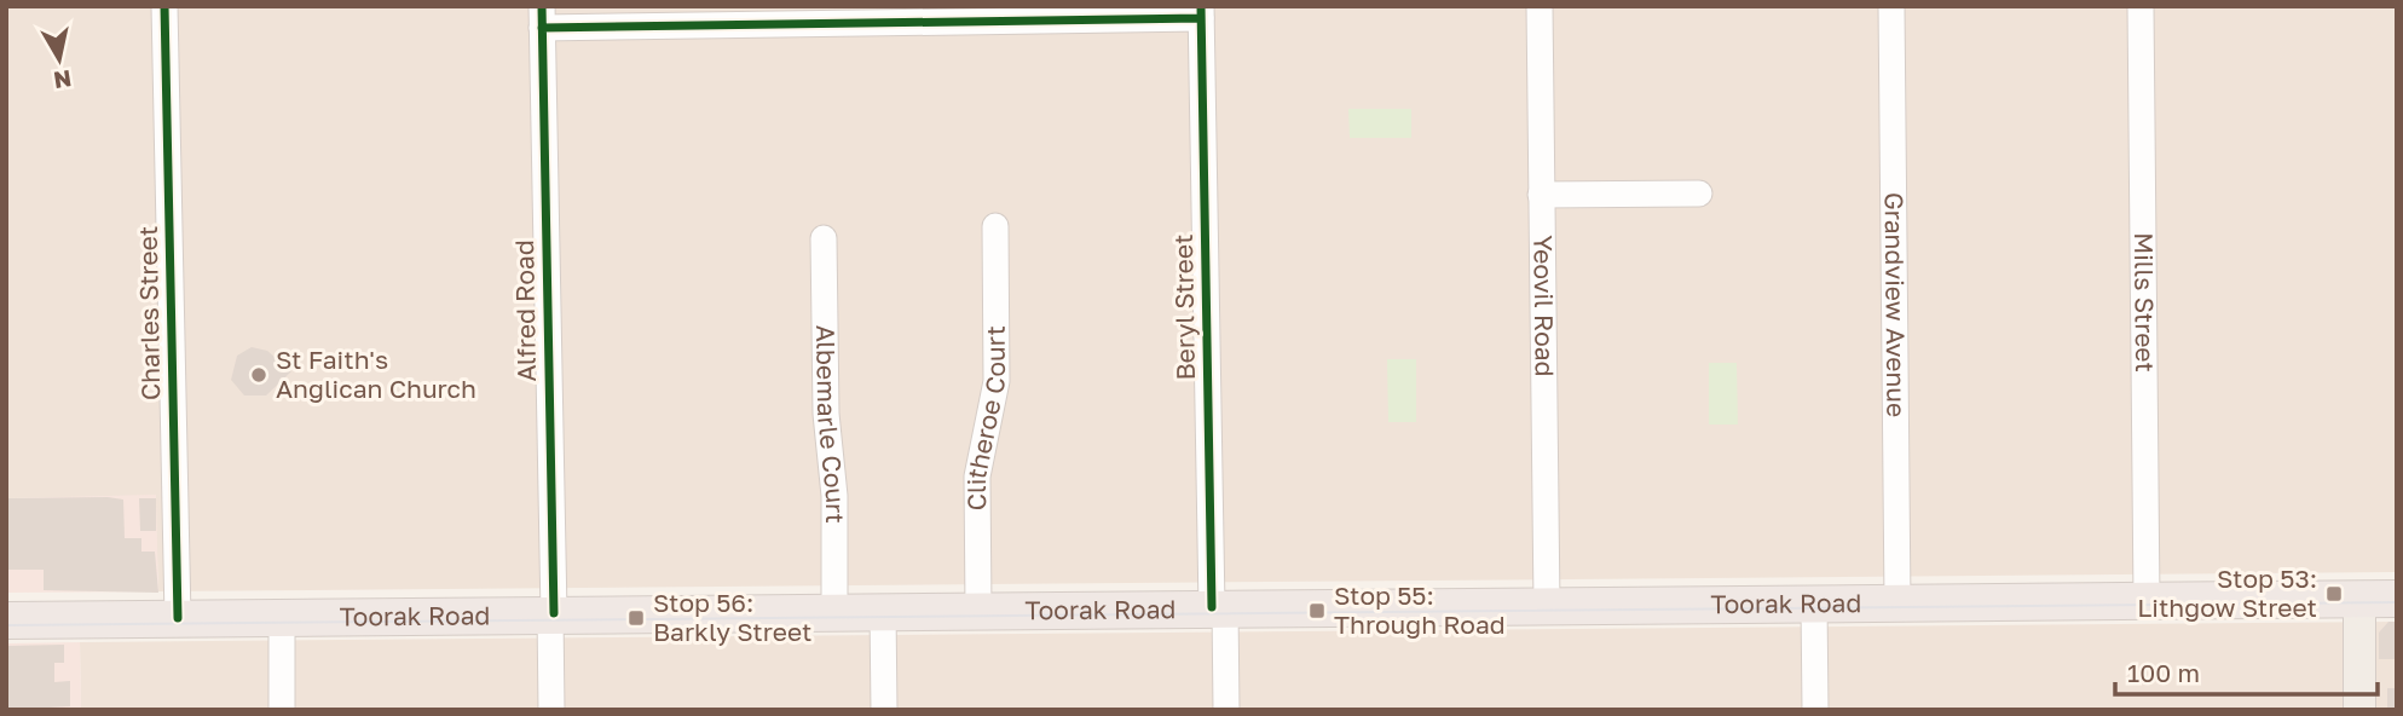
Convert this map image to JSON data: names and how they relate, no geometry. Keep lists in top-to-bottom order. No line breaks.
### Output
{"streets":{"highway":["Toorak Road"],"street":["Mills Street","Grandview Avenue","Yeovil Road","Beryl Street","Alfred Road","Charles Street","Clitheroe Court","Albemarle Court"]},"crossings":[["Mills Street","Toorak Road"],["Grandview Avenue","Toorak Road"],["Yeovil Road","Toorak Road"],["Beryl Street","Toorak Road"],["Alfred Road","Toorak Road"],["Charles Street","Toorak Road"],["Clitheroe Court","Toorak Road"],["Albemarle Court","Toorak Road"]],"places":{"other":["St Faith's Anglican Church"],"transit":["Stop 53: Lithgow Street","Stop 55: Through Road","Stop 56: Barkly Street"]},"scale_bar":"100 m","north":"bottom"}
